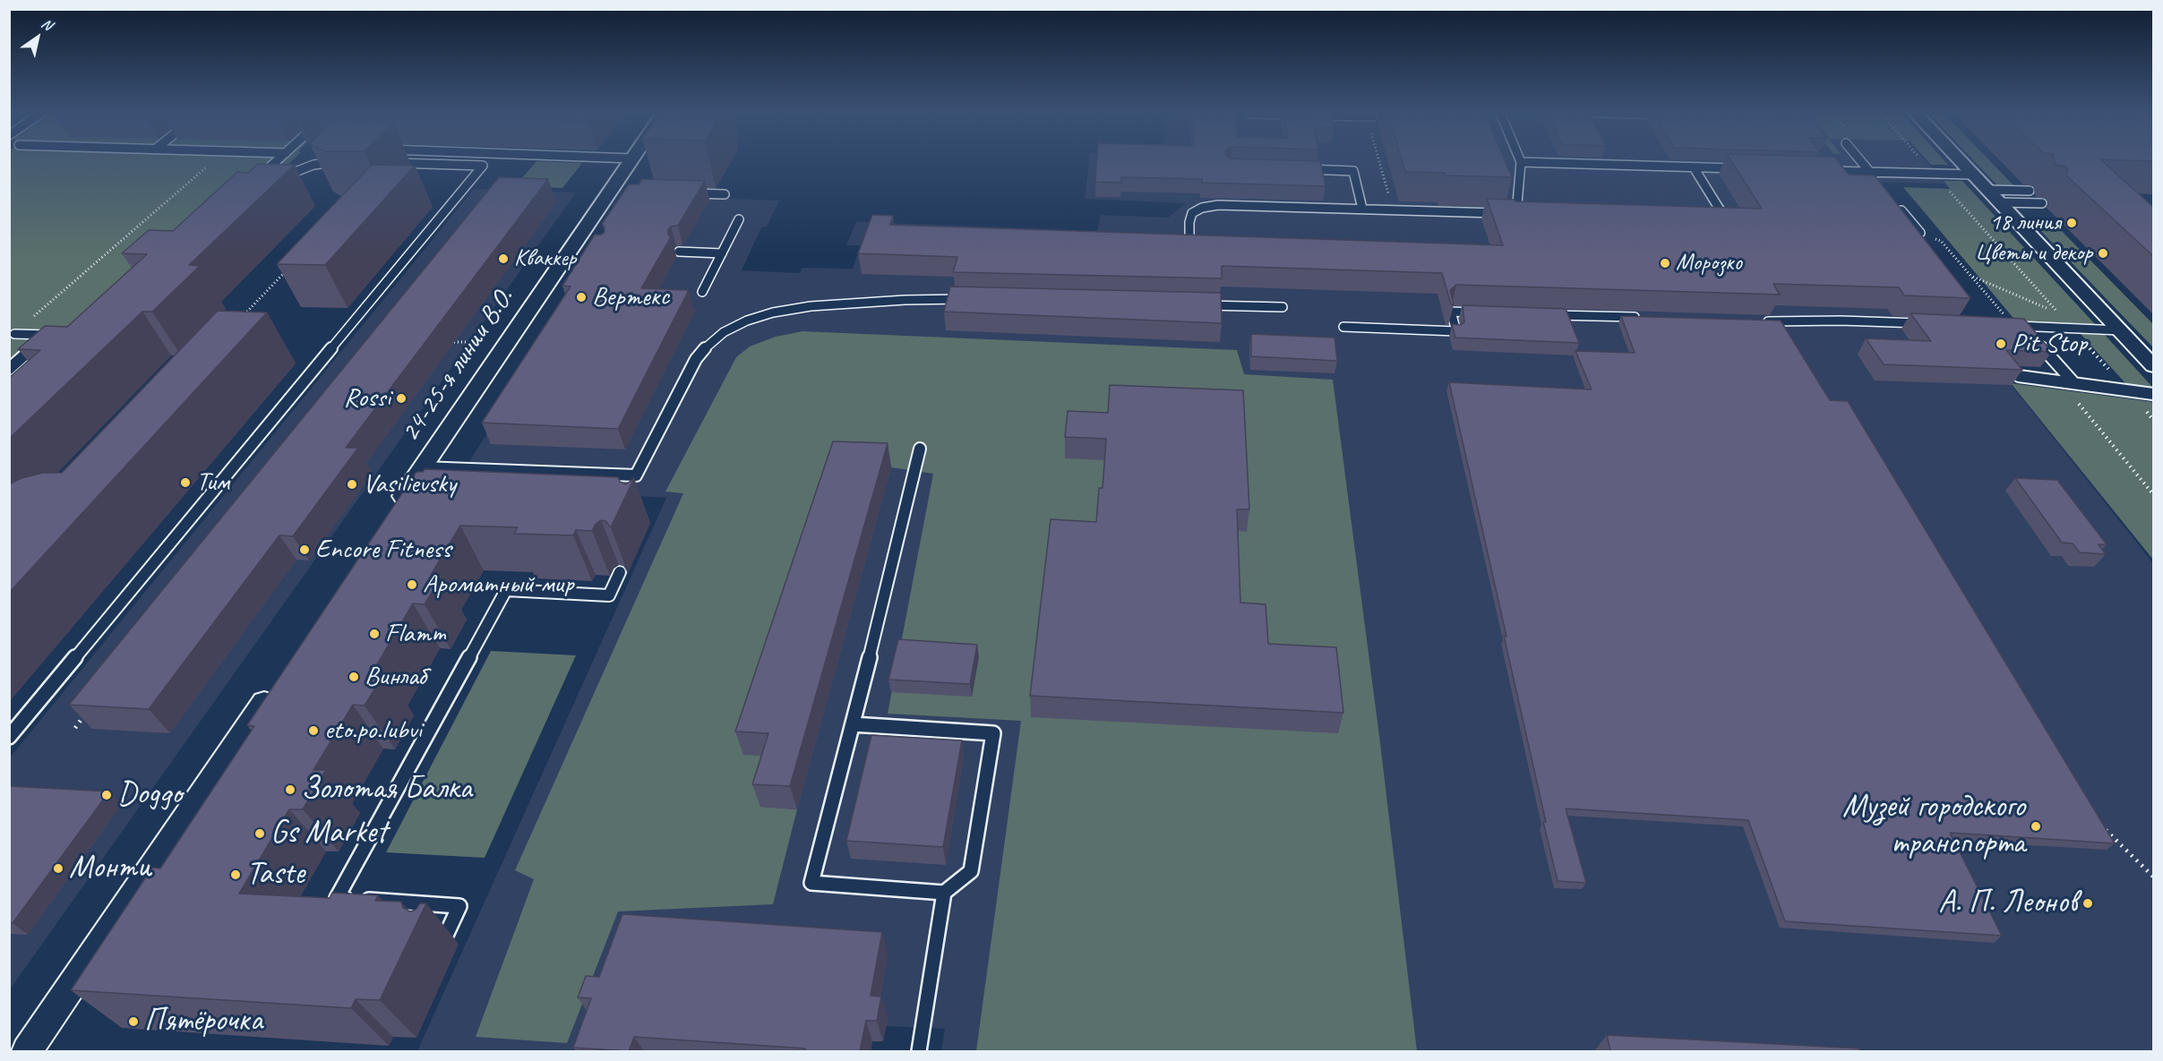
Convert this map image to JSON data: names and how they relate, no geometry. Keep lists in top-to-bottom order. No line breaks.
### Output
{"streets":{"street":["24-25-я линии В.О."]},"places":["18 линия","Цветы и декор","Кваккер","Морозко","Вертекс","Pit Stop","Rossi","Тим","Vasilievsky","Encore Fitness","Ароматный мир","Flamm","Винлаб","eto.po.lubvi","Золотая Балка","Doggo","Музей городского транспорта","Gs Market","Монти","Taste","А. П. Леонов","Пятёрочка"],"north":"top right"}
